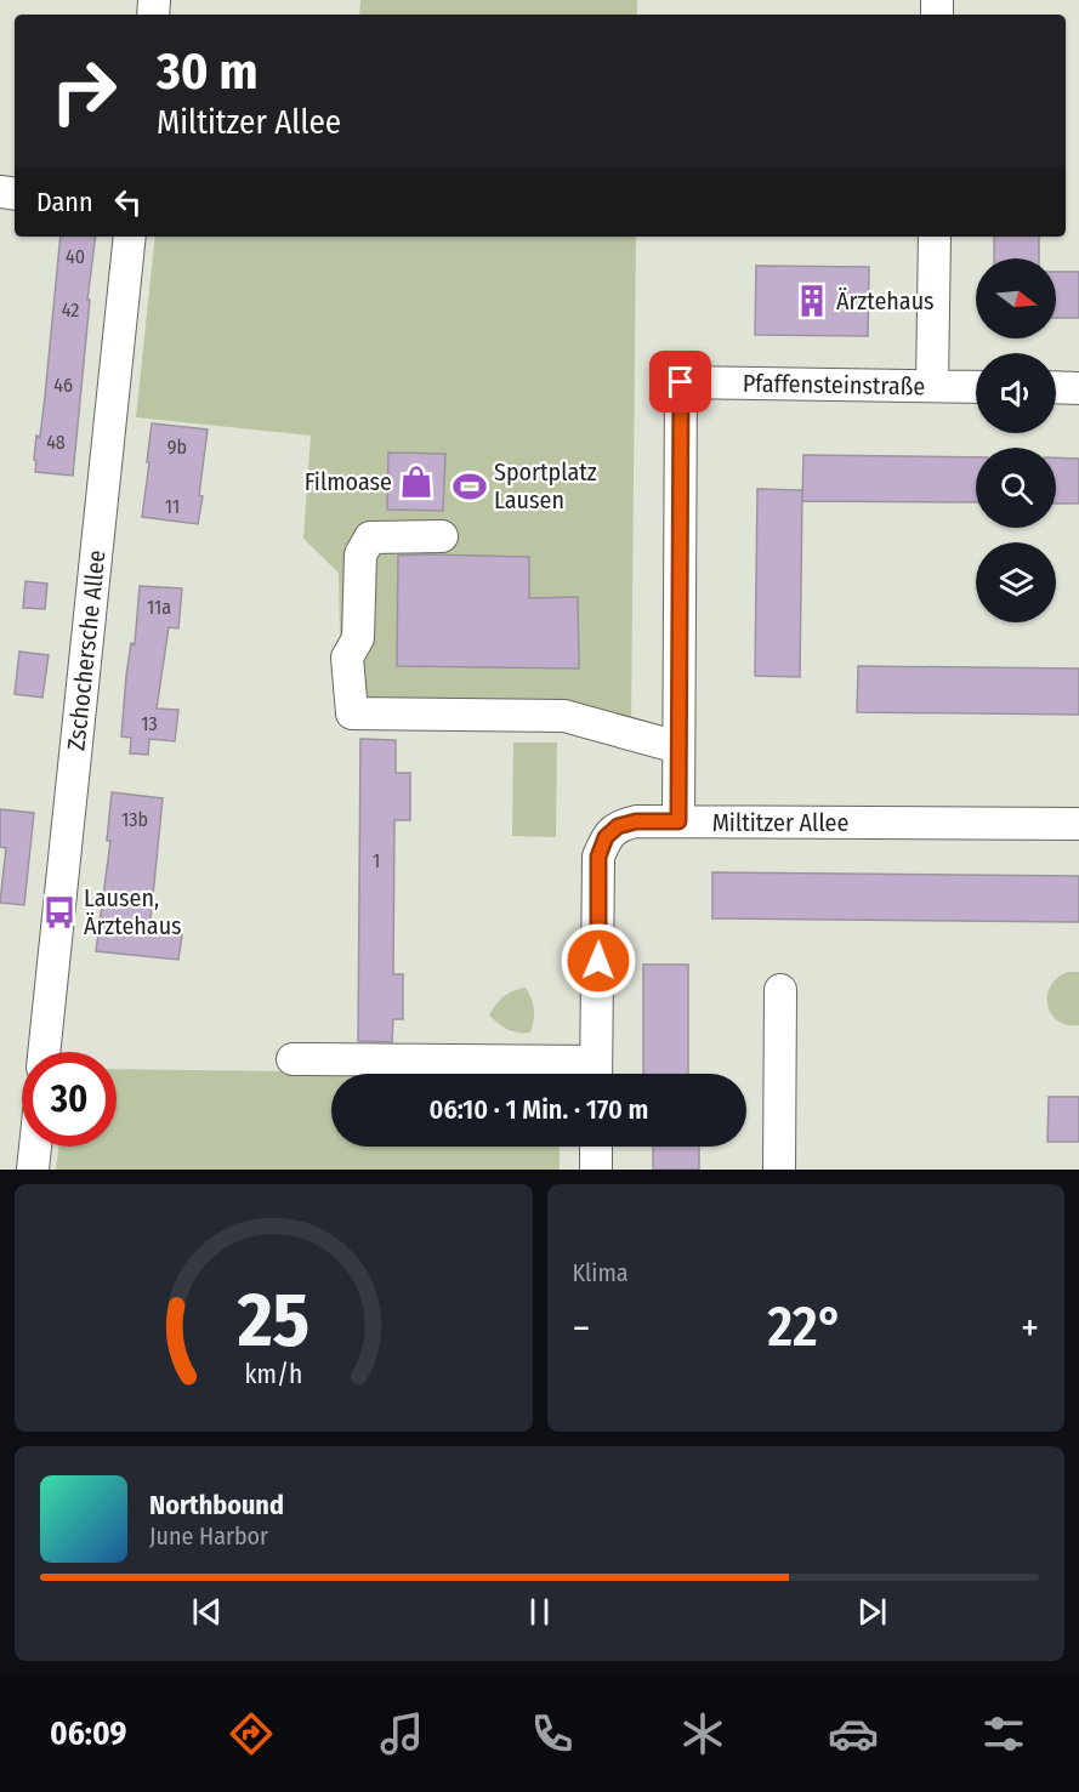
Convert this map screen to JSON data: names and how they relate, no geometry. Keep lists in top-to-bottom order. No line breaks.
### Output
{"streets":{"street":["Pfaffensteinstraße","Zschochersche Allee","Miltitzer Allee"]},"crossings":[["Pfaffensteinstraße","Miltitzer Allee"]],"places":{"building":["Ärztehaus"],"shop":["Filmoase"],"sports":["Sportplatz Lausen"],"bus stop":["Lausen, Ärztehaus"]},"house_numbers":["40","42","46","48","9b","11","11a","13","13b","1"],"north":"right","page":{"turn":["30 m","Miltitzer Allee"],"then":"Dann","limit":"30","trip":"06:10 · 1 Min. · 170 m","tile":"Klima","heat":["−","22°","+"],"song":["Northbound","June Harbor"],"tabs":"06:09","gauge":["25","km/h"]}}
